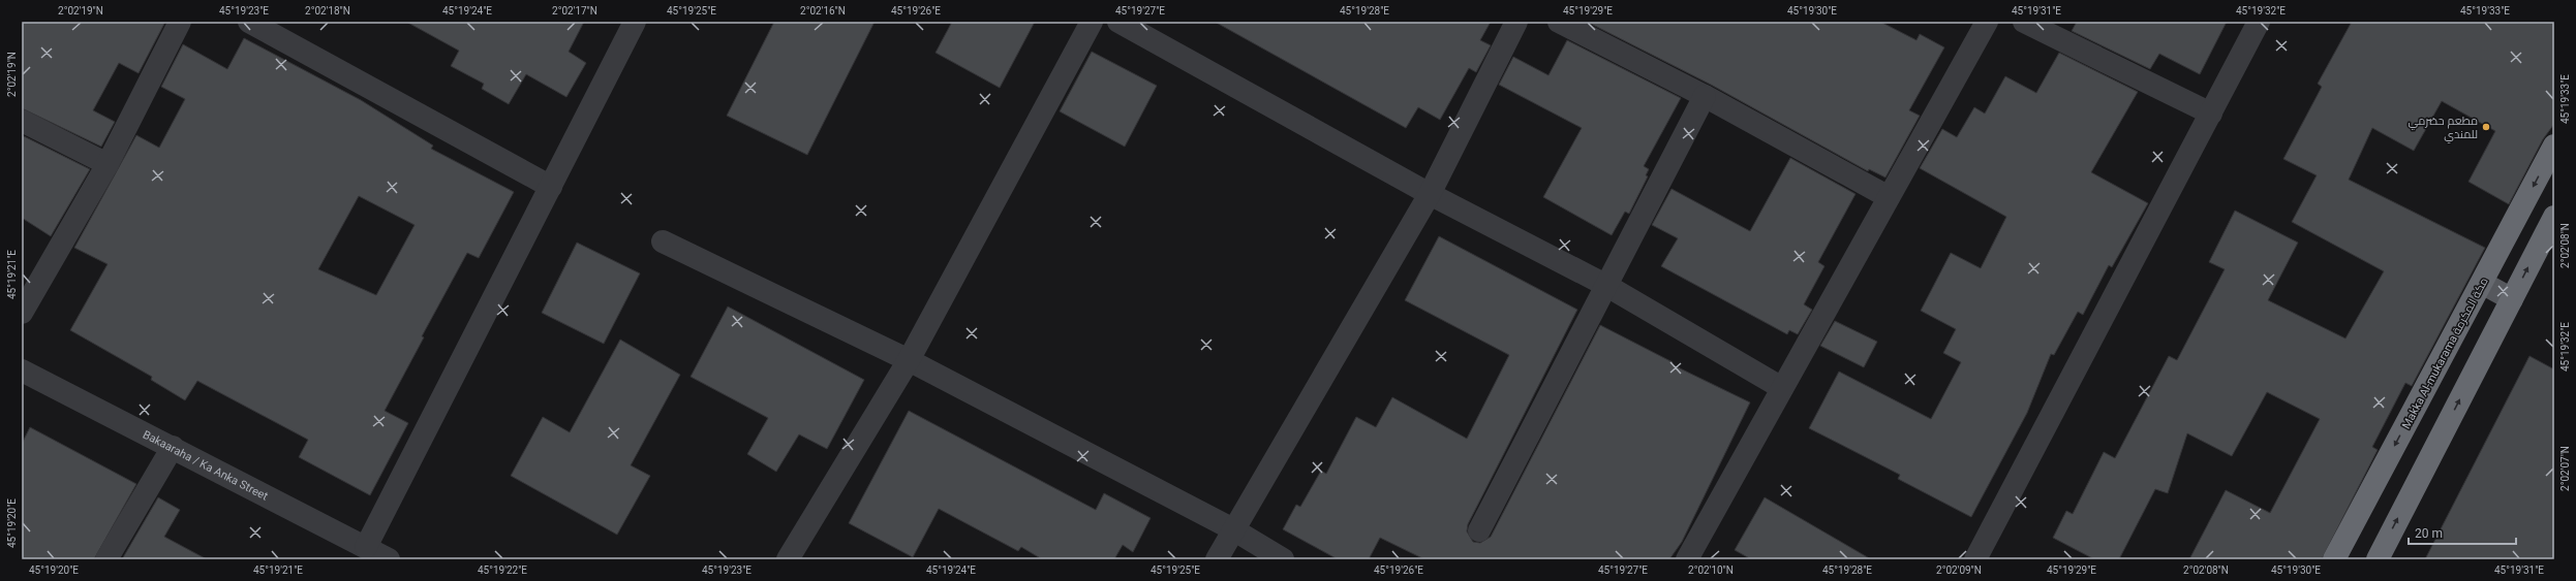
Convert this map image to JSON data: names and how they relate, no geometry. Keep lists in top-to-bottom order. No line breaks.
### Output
{"streets":{"highway":["Makka Al-mukarama مكة المكرمة"],"street":["Bakaaraha / Ka Anka Street"]},"places":["مطعم حضرمي للمندي"],"scale_bar":"20 m","coordinates":["2°02'19\"N","45°19'23\"E","2°02'18\"N","45°19'24\"E","2°02'17\"N","45°19'25\"E","2°02'16\"N","45°19'26\"E","45°19'27\"E","45°19'28\"E","45°19'29\"E","45°19'30\"E","45°19'31\"E","45°19'32\"E","45°19'33\"E","2°02'08\"N","45°19'21\"E","2°02'07\"N","45°19'20\"E","45°19'22\"E","2°02'10\"N","2°02'09\"N"]}
